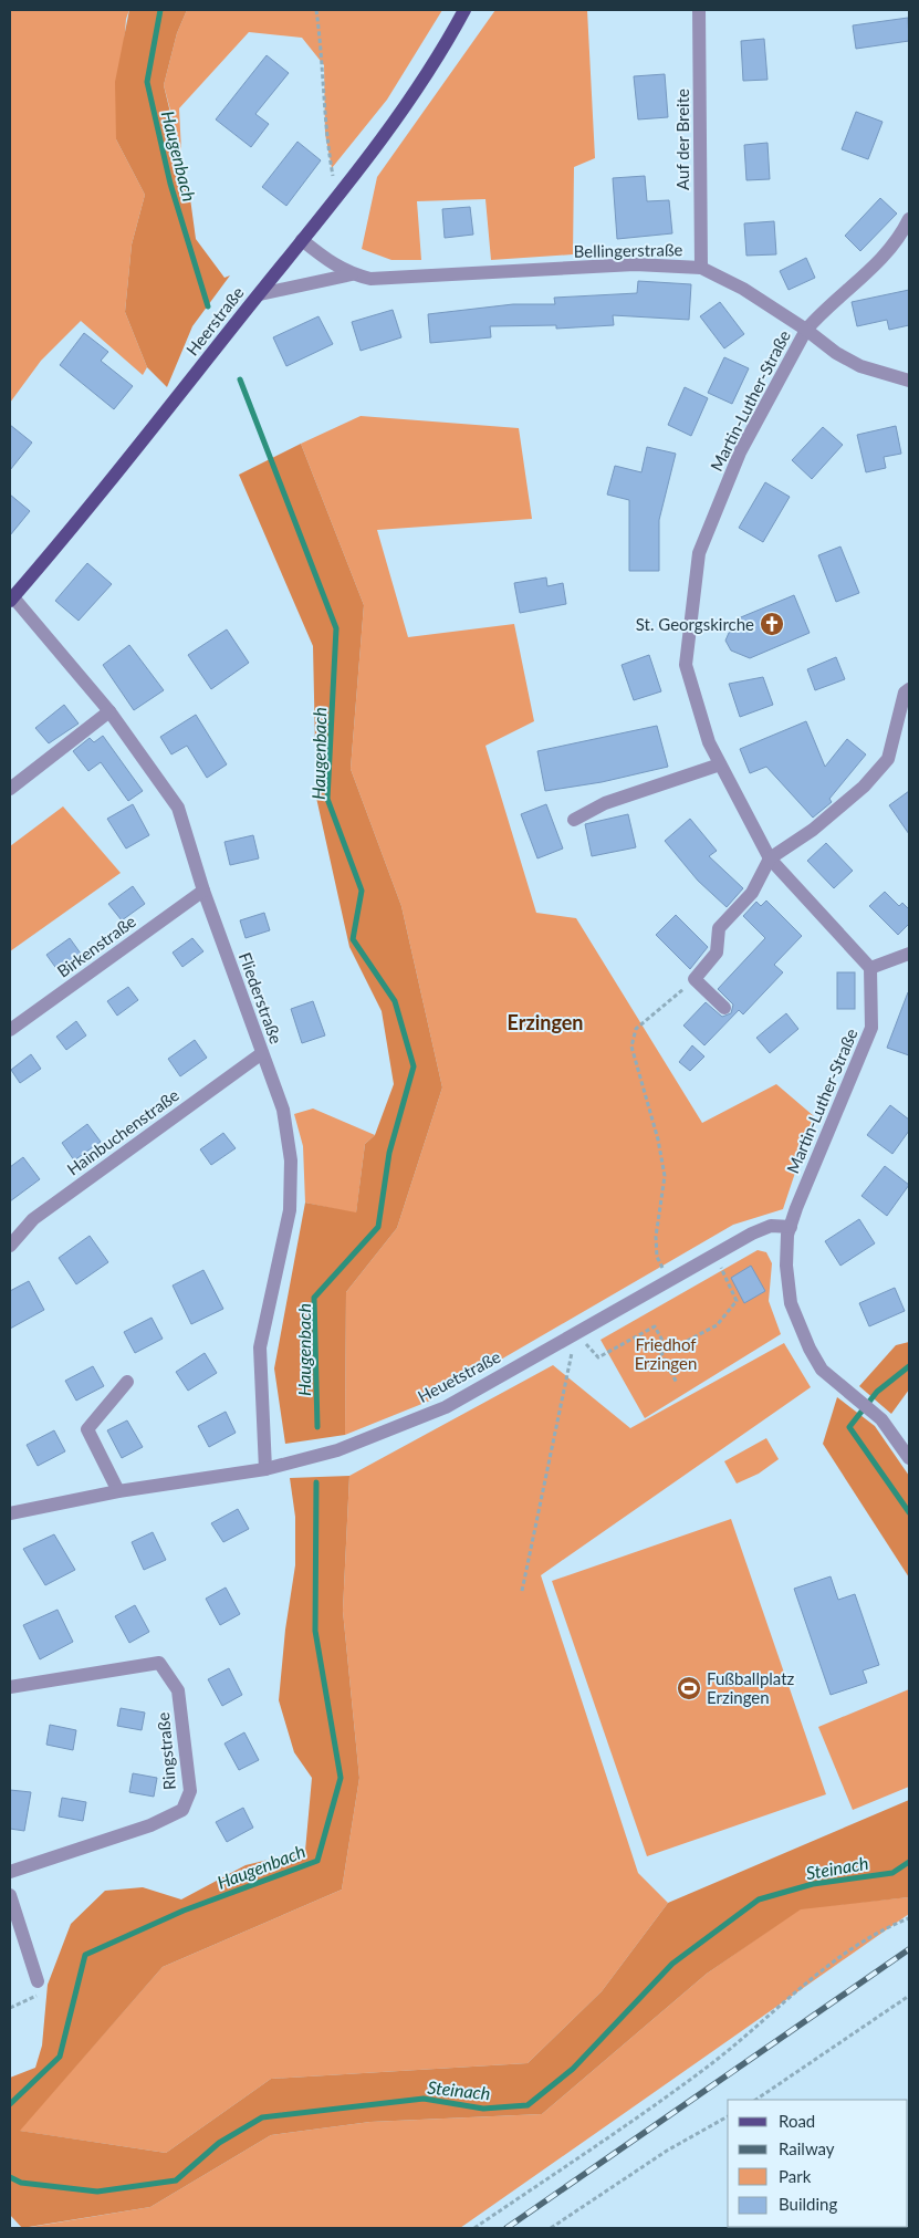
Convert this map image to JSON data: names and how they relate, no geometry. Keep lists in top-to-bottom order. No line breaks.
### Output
{"streets":{"main road":["Heerstraße"],"street":["Auf der Breite","Bellingerstraße","Martin-Luther-Straße","Birkenstraße","Fliederstraße","Hainbuchenstraße","Heuetstraße","Ringstraße"]},"crossings":[["Auf der Breite","Bellingerstraße"],["Bellingerstraße","Heerstraße"],["Bellingerstraße","Martin-Luther-Straße"],["Heerstraße","Fliederstraße"],["Martin-Luther-Straße","Heuetstraße"],["Birkenstraße","Fliederstraße"],["Fliederstraße","Hainbuchenstraße"],["Fliederstraße","Heuetstraße"]],"districts":["Erzingen"],"water":["Haugenbach","Steinach"],"parks":["Friedhof Erzingen"],"places":{"church":["St. Georgskirche"],"sports":["Fußballplatz Erzingen"]},"legend":["Road","Railway","Park","Building"]}
